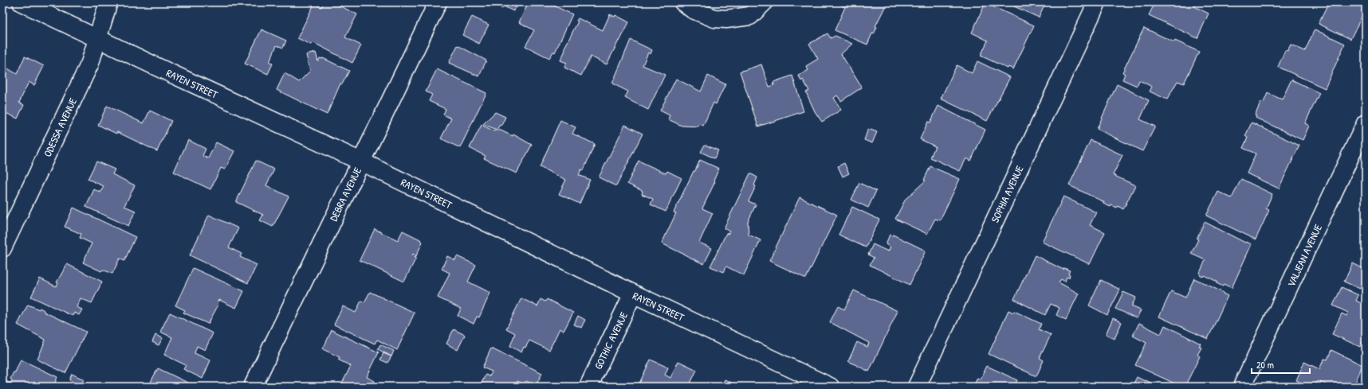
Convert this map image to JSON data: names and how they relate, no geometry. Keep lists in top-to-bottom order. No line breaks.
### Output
{"streets":{"street":["RAYEN STREET","ODESSA AVENUE","DEBRA AVENUE","SOPHIA AVENUE","VALJEAN AVENUE","GOTHIC AVENUE"]},"crossings":[["RAYEN STREET","ODESSA AVENUE"],["RAYEN STREET","DEBRA AVENUE"],["RAYEN STREET","GOTHIC AVENUE"]],"scale_bar":"20 m"}
